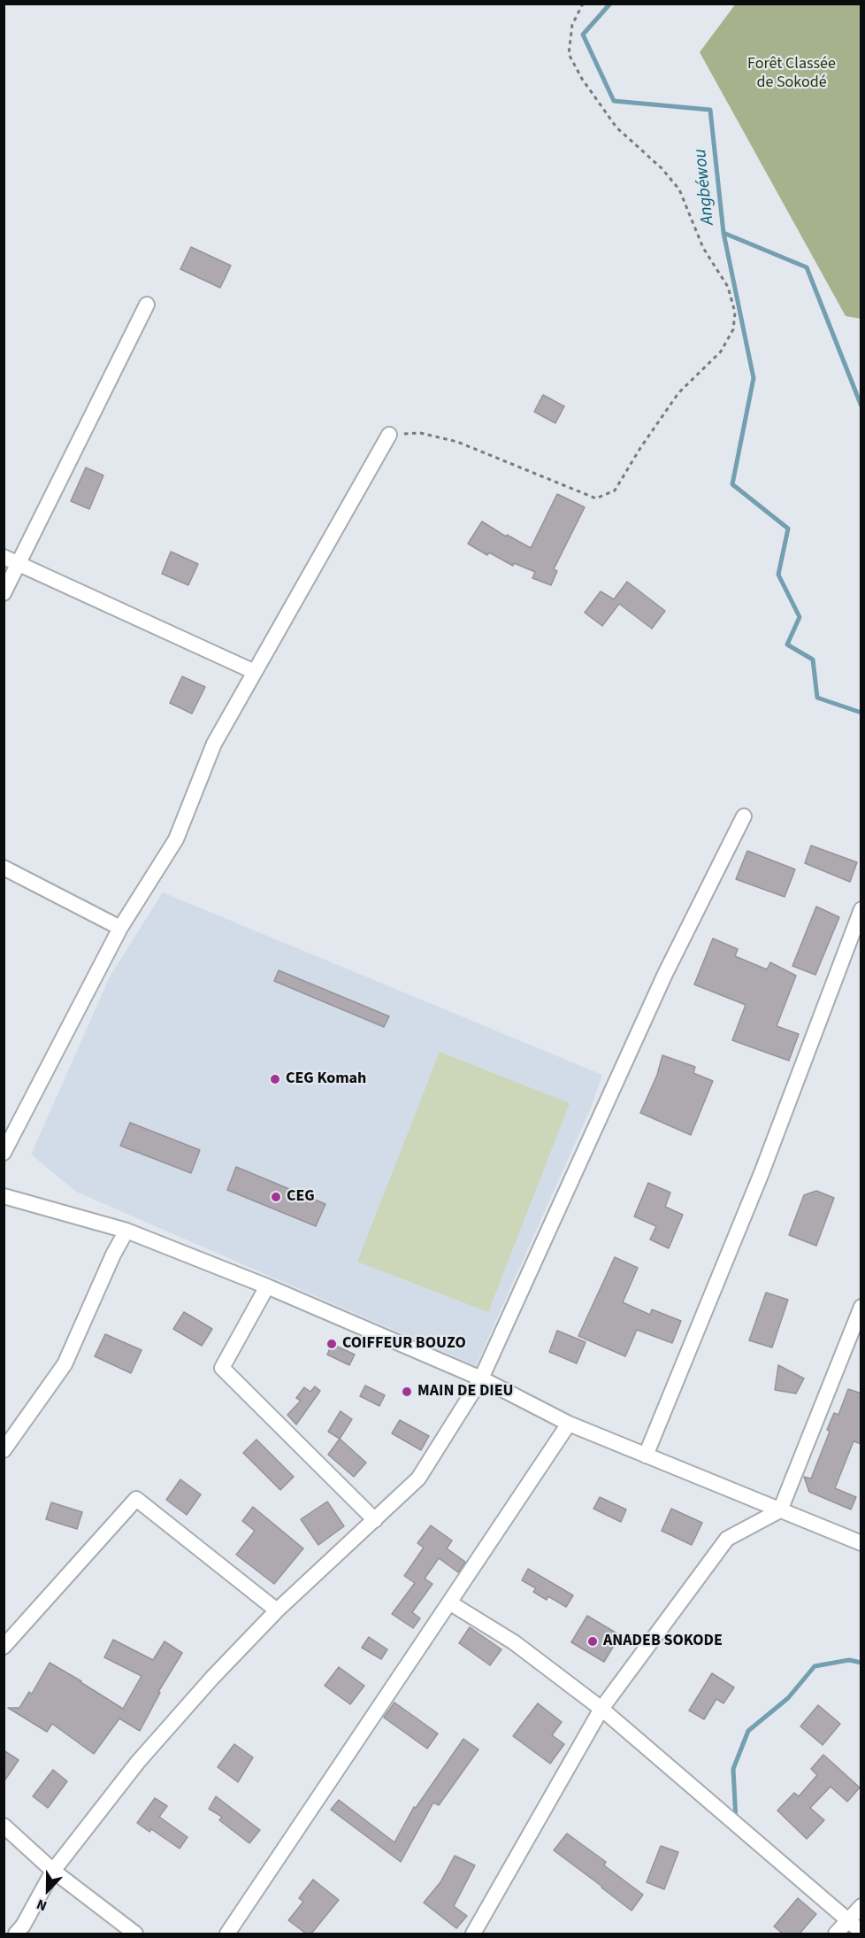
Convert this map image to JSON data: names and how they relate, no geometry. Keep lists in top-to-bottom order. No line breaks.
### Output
{"water":["Angbéwou"],"parks":["Forêt Classée de Sokodé"],"places":["CEG Komah","CEG","COIFFEUR BOUZO","MAIN DE DIEU","ANADEB SOKODE"],"north":"bottom"}
